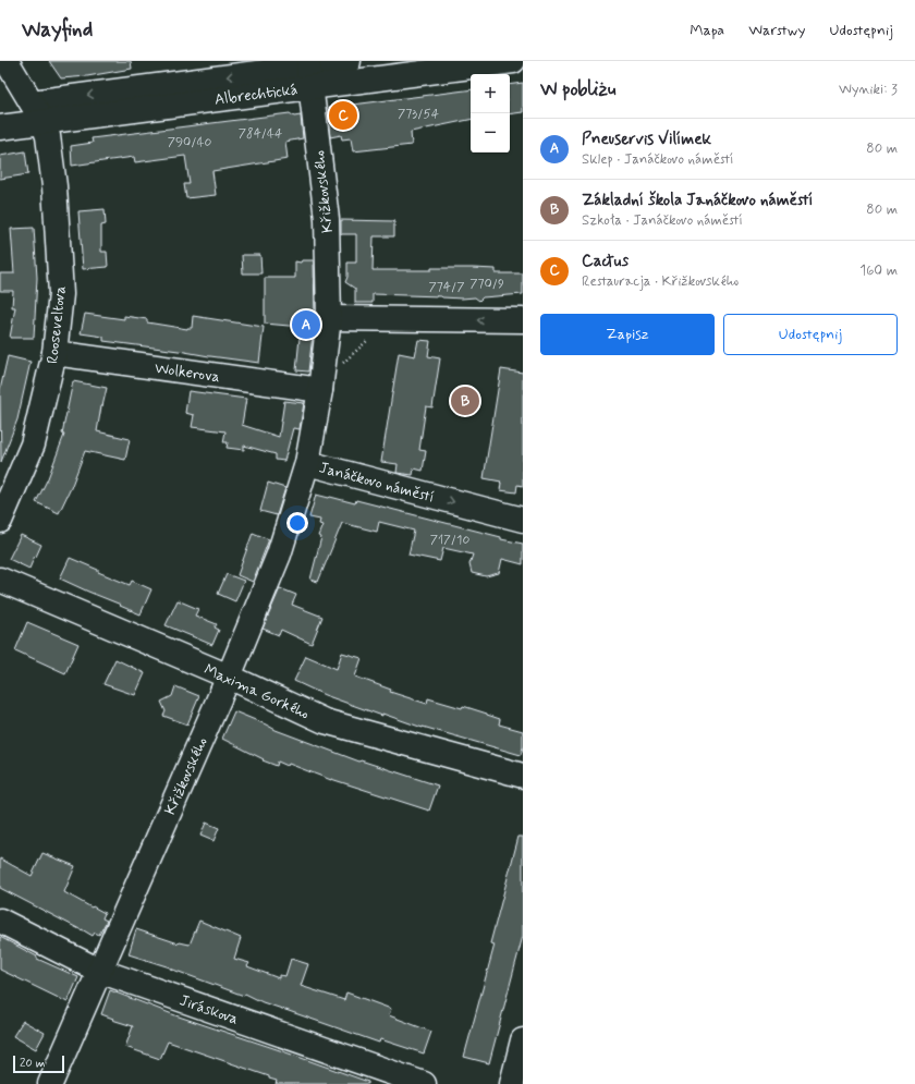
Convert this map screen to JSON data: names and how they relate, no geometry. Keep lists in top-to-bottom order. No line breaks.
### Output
{"streets":{"street":["Albrechtická","Křižkovského","Rooseveltova","Wolkerova","Janáčkovo náměstí","Maxima Gorkého","Jiráskova"]},"crossings":[["Albrechtická","Křižkovského"],["Albrechtická","Rooseveltova"],["Křižkovského","Janáčkovo náměstí"],["Křižkovského","Maxima Gorkého"],["Křižkovského","Jiráskova"],["Rooseveltova","Wolkerova"],["Wolkerova","Janáčkovo náměstí"]],"house_numbers":["773/54","784/44","790/40","770/9","774/7","717/10"],"scale_bar":"20 m","page":{"header":"Wayfind","nav":["Mapa","Warstwy","Udostępnij"],"heading":["W pobliżu","Wyniki: 3"],"map_buttons":["+","−"],"pins":["C","A","B"],"list":[{"mark":"A","name":"Pneuservis Vilímek","note":"Sklep · Janáčkovo náměstí","value":"80 m"},{"mark":"B","name":"Základní škola Janáčkovo náměstí","note":"Szkoła · Janáčkovo náměstí","value":"80 m"},{"mark":"C","name":"Cactus","note":"Restauracja · Křižkovského","value":"160 m"}],"buttons":["Zapisz","Udostępnij"],"scale":"20 m"}}
